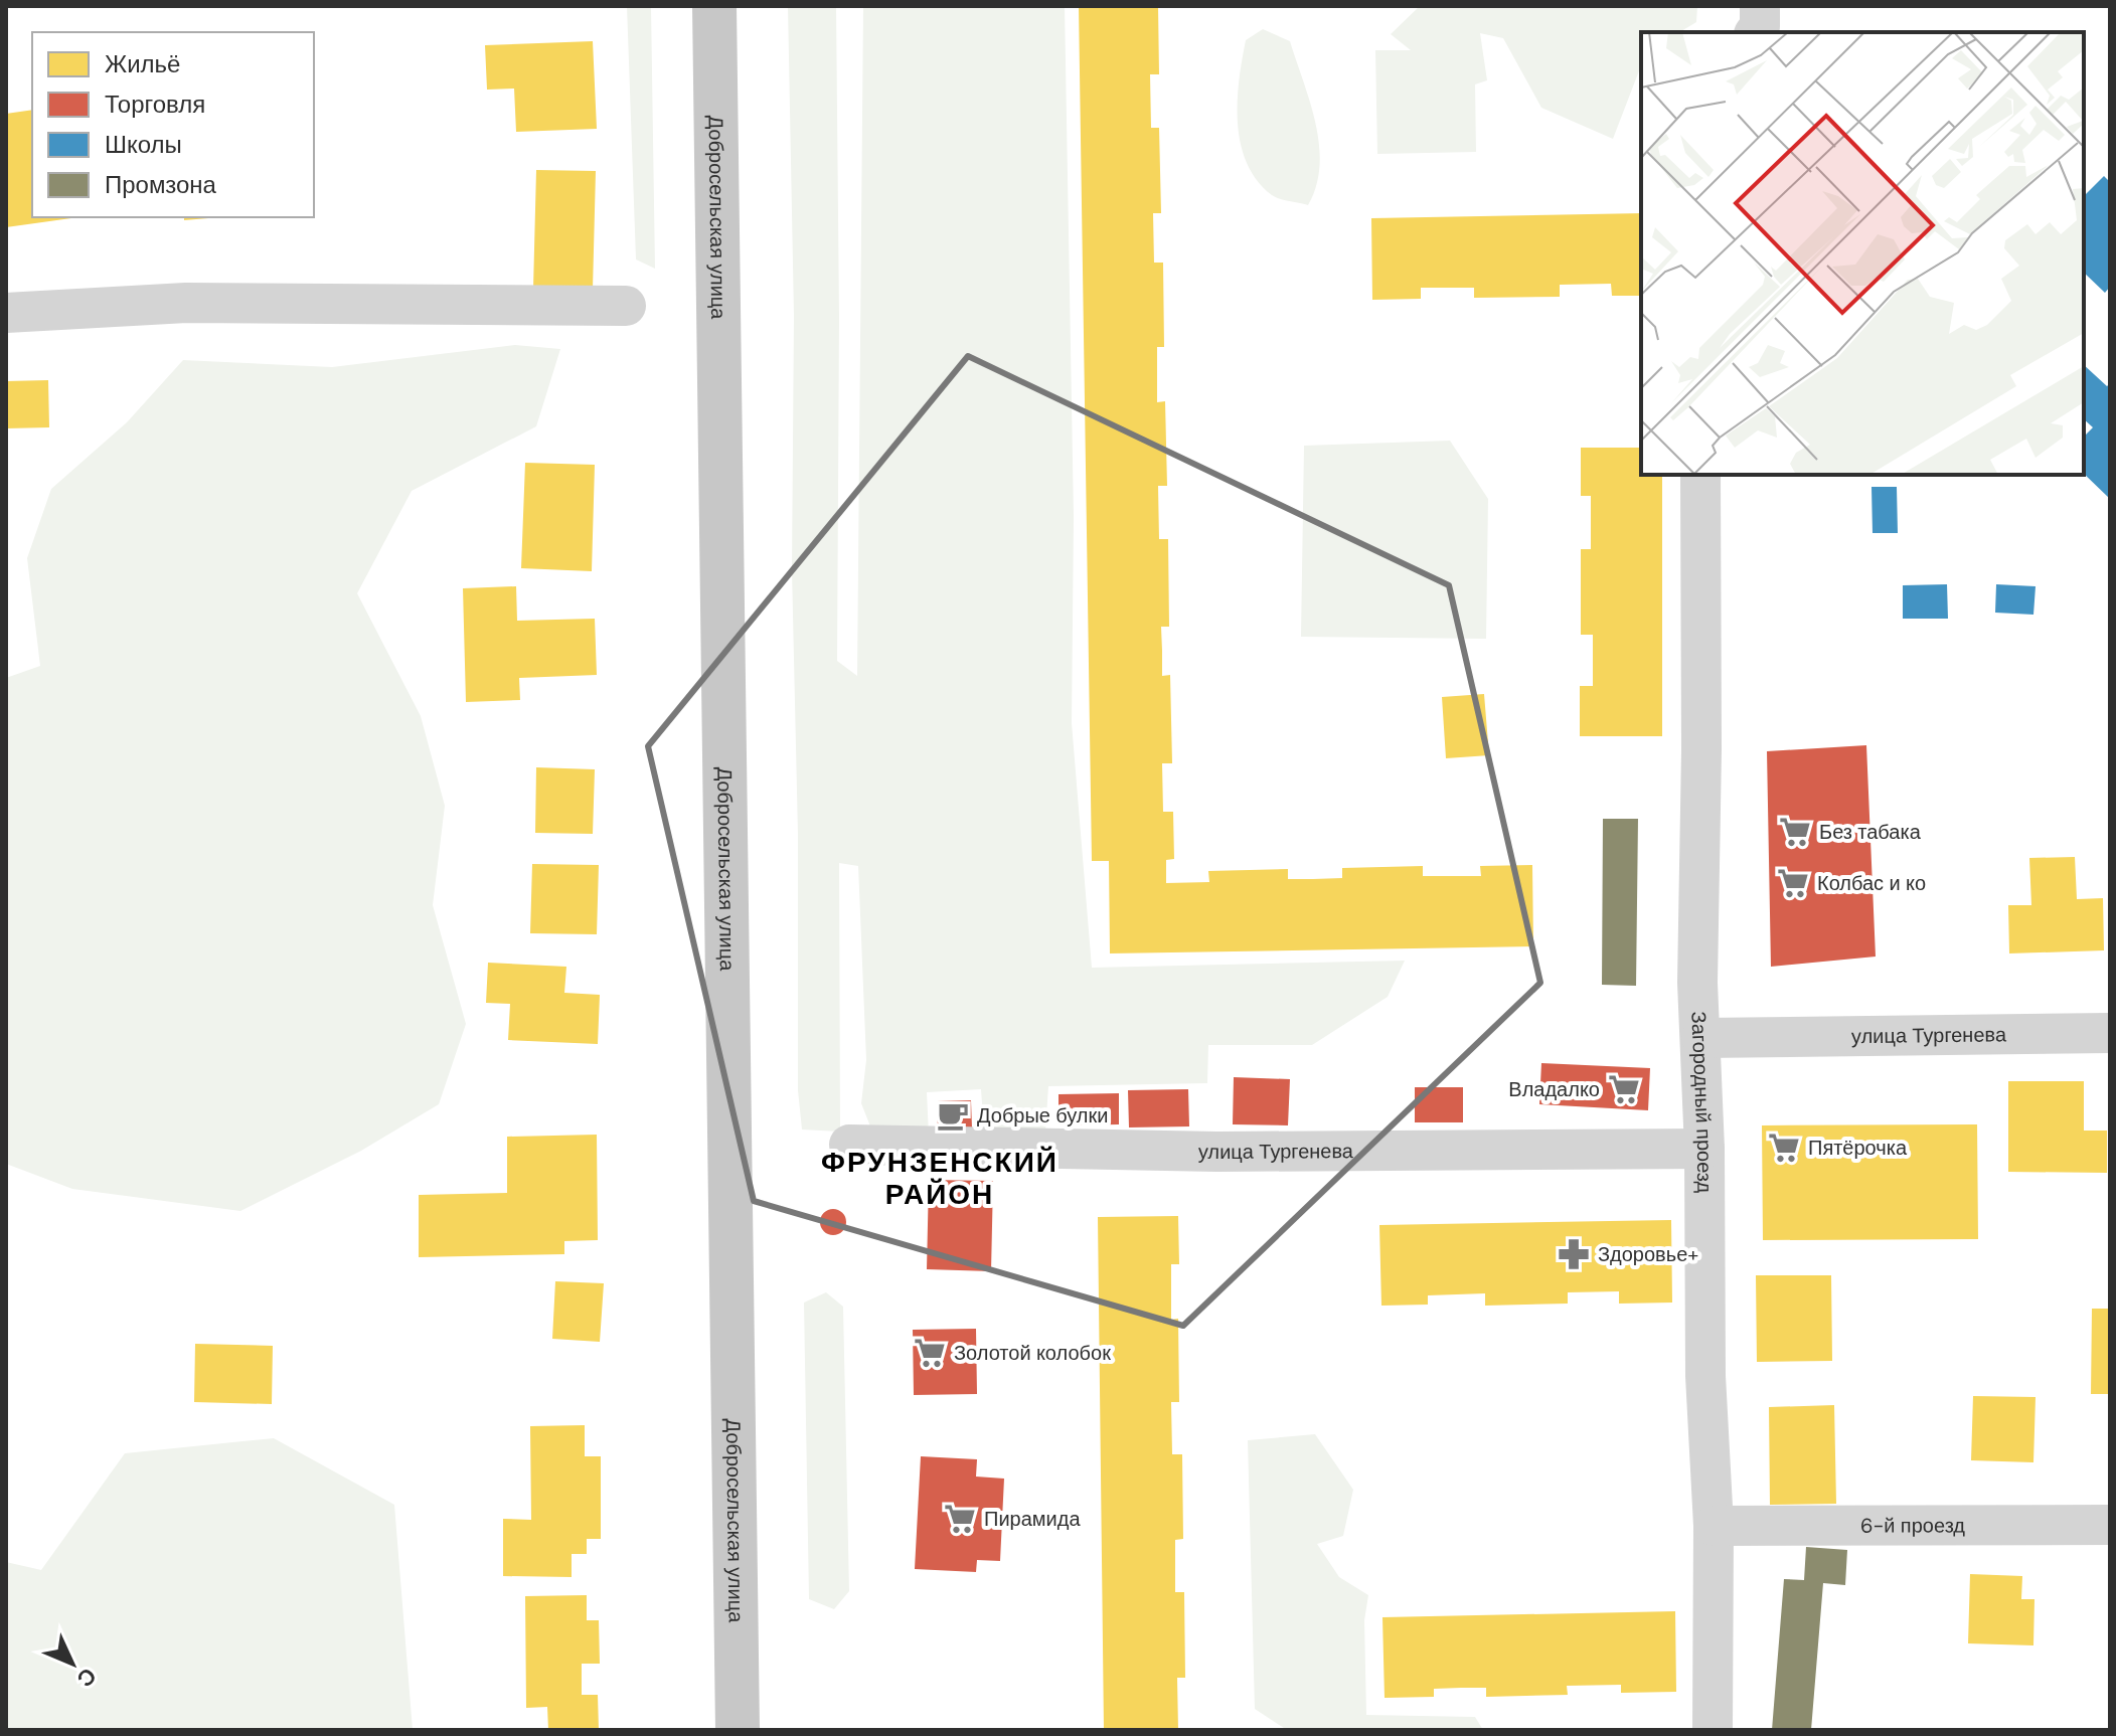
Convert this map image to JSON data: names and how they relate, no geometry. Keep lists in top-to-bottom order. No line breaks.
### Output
{"streets":{"main road":["Добросельская улица"],"street":["улица Тургенева","Загородный проезд","6-й проезд"]},"crossings":[["улица Тургенева","Загородный проезд"],["Загородный проезд","6-й проезд"]],"districts":["ФРУНЗЕНСКИЙ РАЙОН"],"places":{"supermarket":["Без табака","Колбас и ко","Владалко","Пятёрочка","Золотой колобок","Пирамида"],"cafe":["Добрые булки"],"pharmacy":["Здоровье+"]},"legend":["Жильё","Торговля","Школы","Промзона"],"north":"bottom right"}
